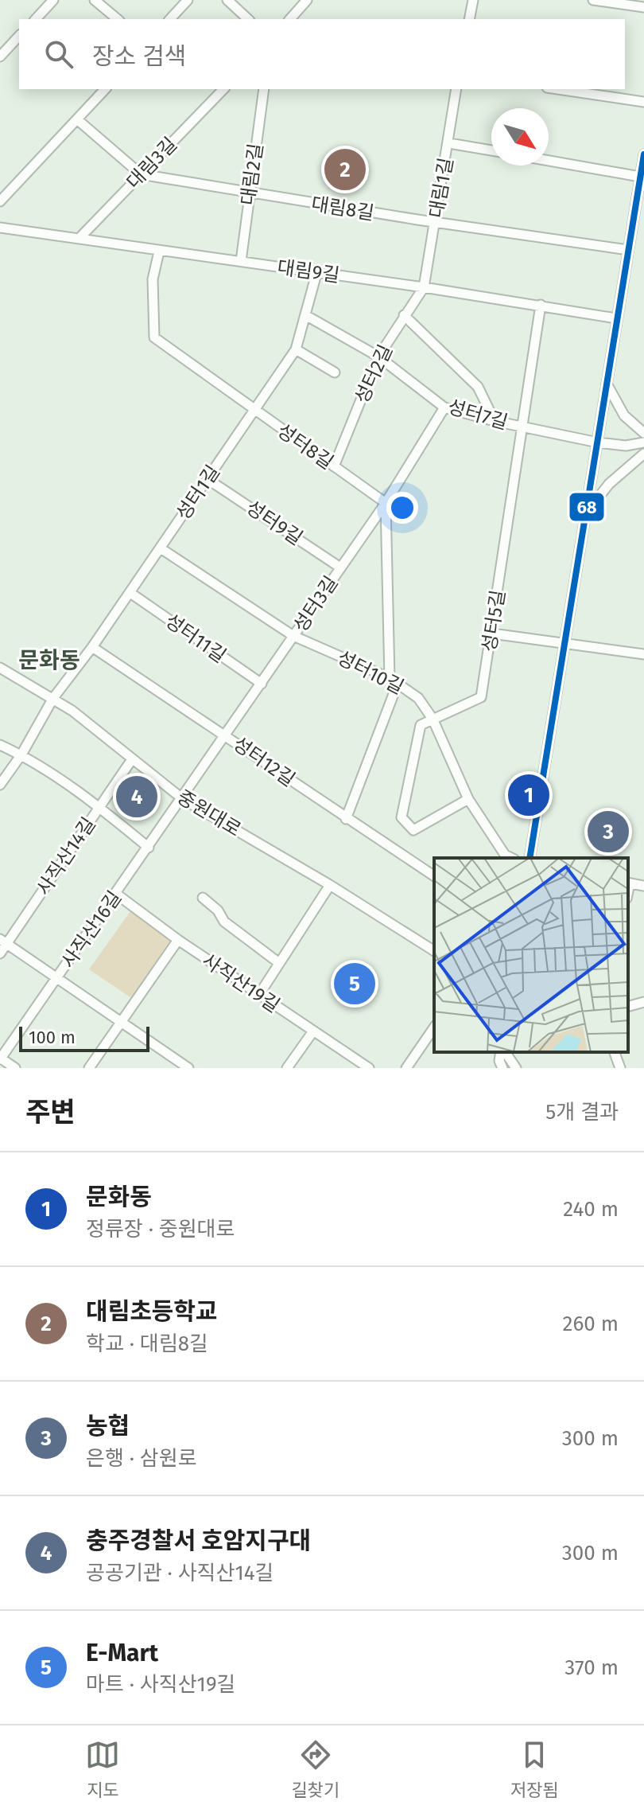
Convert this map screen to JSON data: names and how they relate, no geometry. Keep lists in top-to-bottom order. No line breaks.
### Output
{"streets":{"street":["대림3길","대림2길","대림1길","대림8길","대림9길","성터2길","성터7길","성터8길","성터1길","성터9길","성터3길","성터5길","성터11길","성터10길","성터12길","중원대로","사직산14길","사직산16길","사직산19길"]},"crossings":[["대림3길","대림8길"],["대림3길","대림9길"],["대림2길","대림8길"],["대림2길","대림9길"],["대림1길","대림8길"],["대림1길","대림9길"],["대림1길","성터2길"],["대림9길","성터2길"],["대림9길","성터8길"],["대림9길","성터1길"],["대림9길","성터5길"],["성터2길","성터7길"],["성터2길","성터8길"],["성터7길","성터1길"],["성터7길","성터3길"],["성터7길","성터5길"],["성터8길","성터1길"],["성터8길","성터3길"],["성터1길","성터9길"],["성터1길","성터11길"],["성터1길","성터10길"],["성터1길","성터12길"],["성터1길","중원대로"],["성터9길","성터3길"],["성터3길","성터11길"],["성터3길","성터10길"],["성터3길","성터12길"],["성터3길","중원대로"],["성터3길","사직산16길"],["성터5길","성터10길"],["중원대로","사직산14길"],["중원대로","사직산16길"],["사직산16길","사직산19길"]],"districts":["문화동"],"lines":["transit line 68"],"scale_bar":"100 m","north":"bottom right","page":{"search":"장소 검색","pins":["2","1","4","3","5"],"scale":"100 m","heading":["주변","5개 결과"],"list":[{"mark":"1","name":"문화동","note":"정류장 · 중원대로","value":"240 m"},{"mark":"2","name":"대림초등학교","note":"학교 · 대림8길","value":"260 m"},{"mark":"3","name":"농협","note":"은행 · 삼원로","value":"300 m"},{"mark":"4","name":"충주경찰서 호암지구대","note":"공공기관 · 사직산14길","value":"300 m"},{"mark":"5","name":"E-Mart","note":"마트 · 사직산19길","value":"370 m"}],"nav":["지도","길찾기","저장됨"]}}
